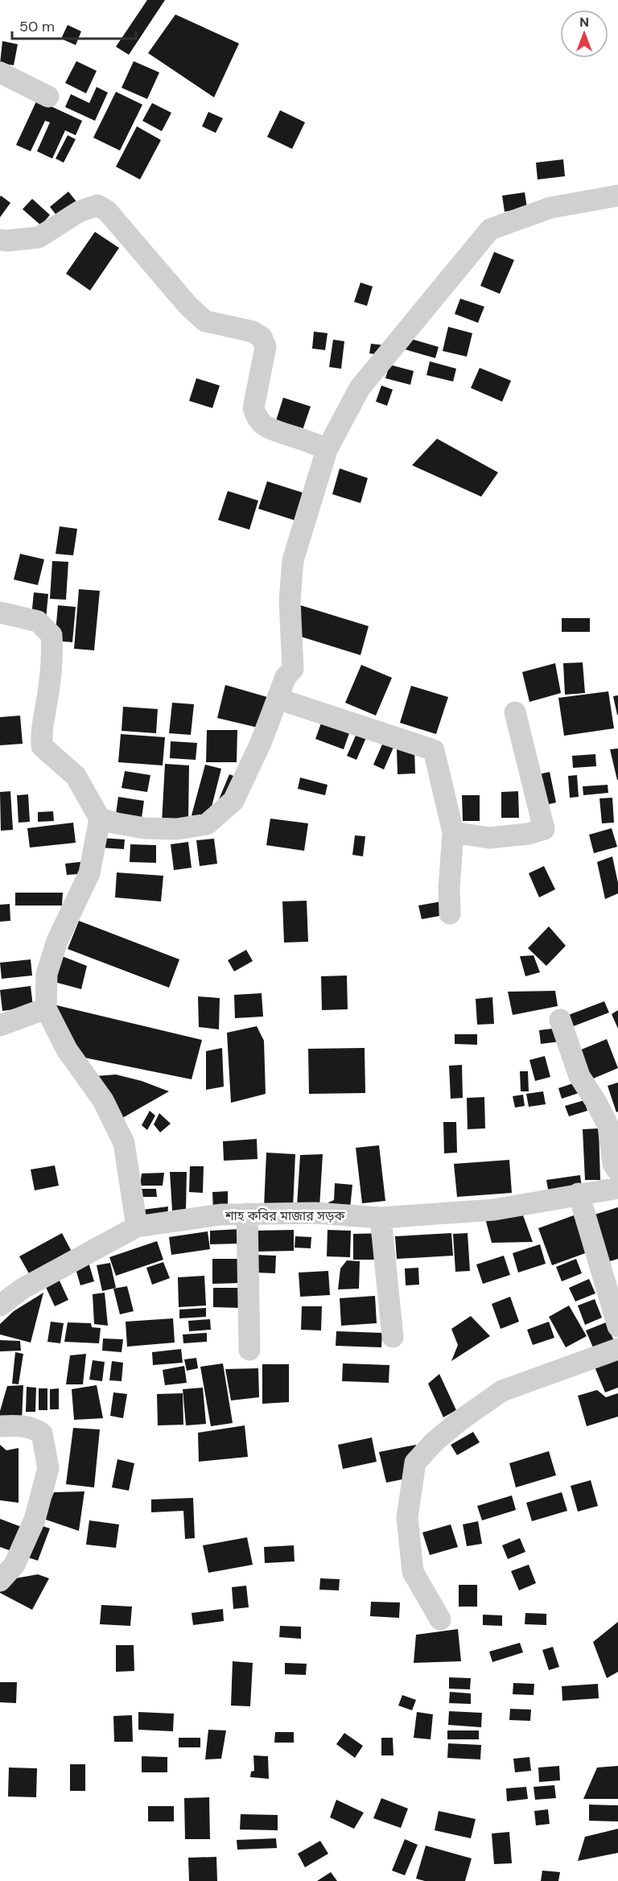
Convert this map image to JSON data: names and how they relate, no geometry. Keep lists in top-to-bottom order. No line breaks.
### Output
{"streets":{"street":["শাহ কবির মাজার সড়ক"]},"scale_bar":"50 m","north":"top"}
